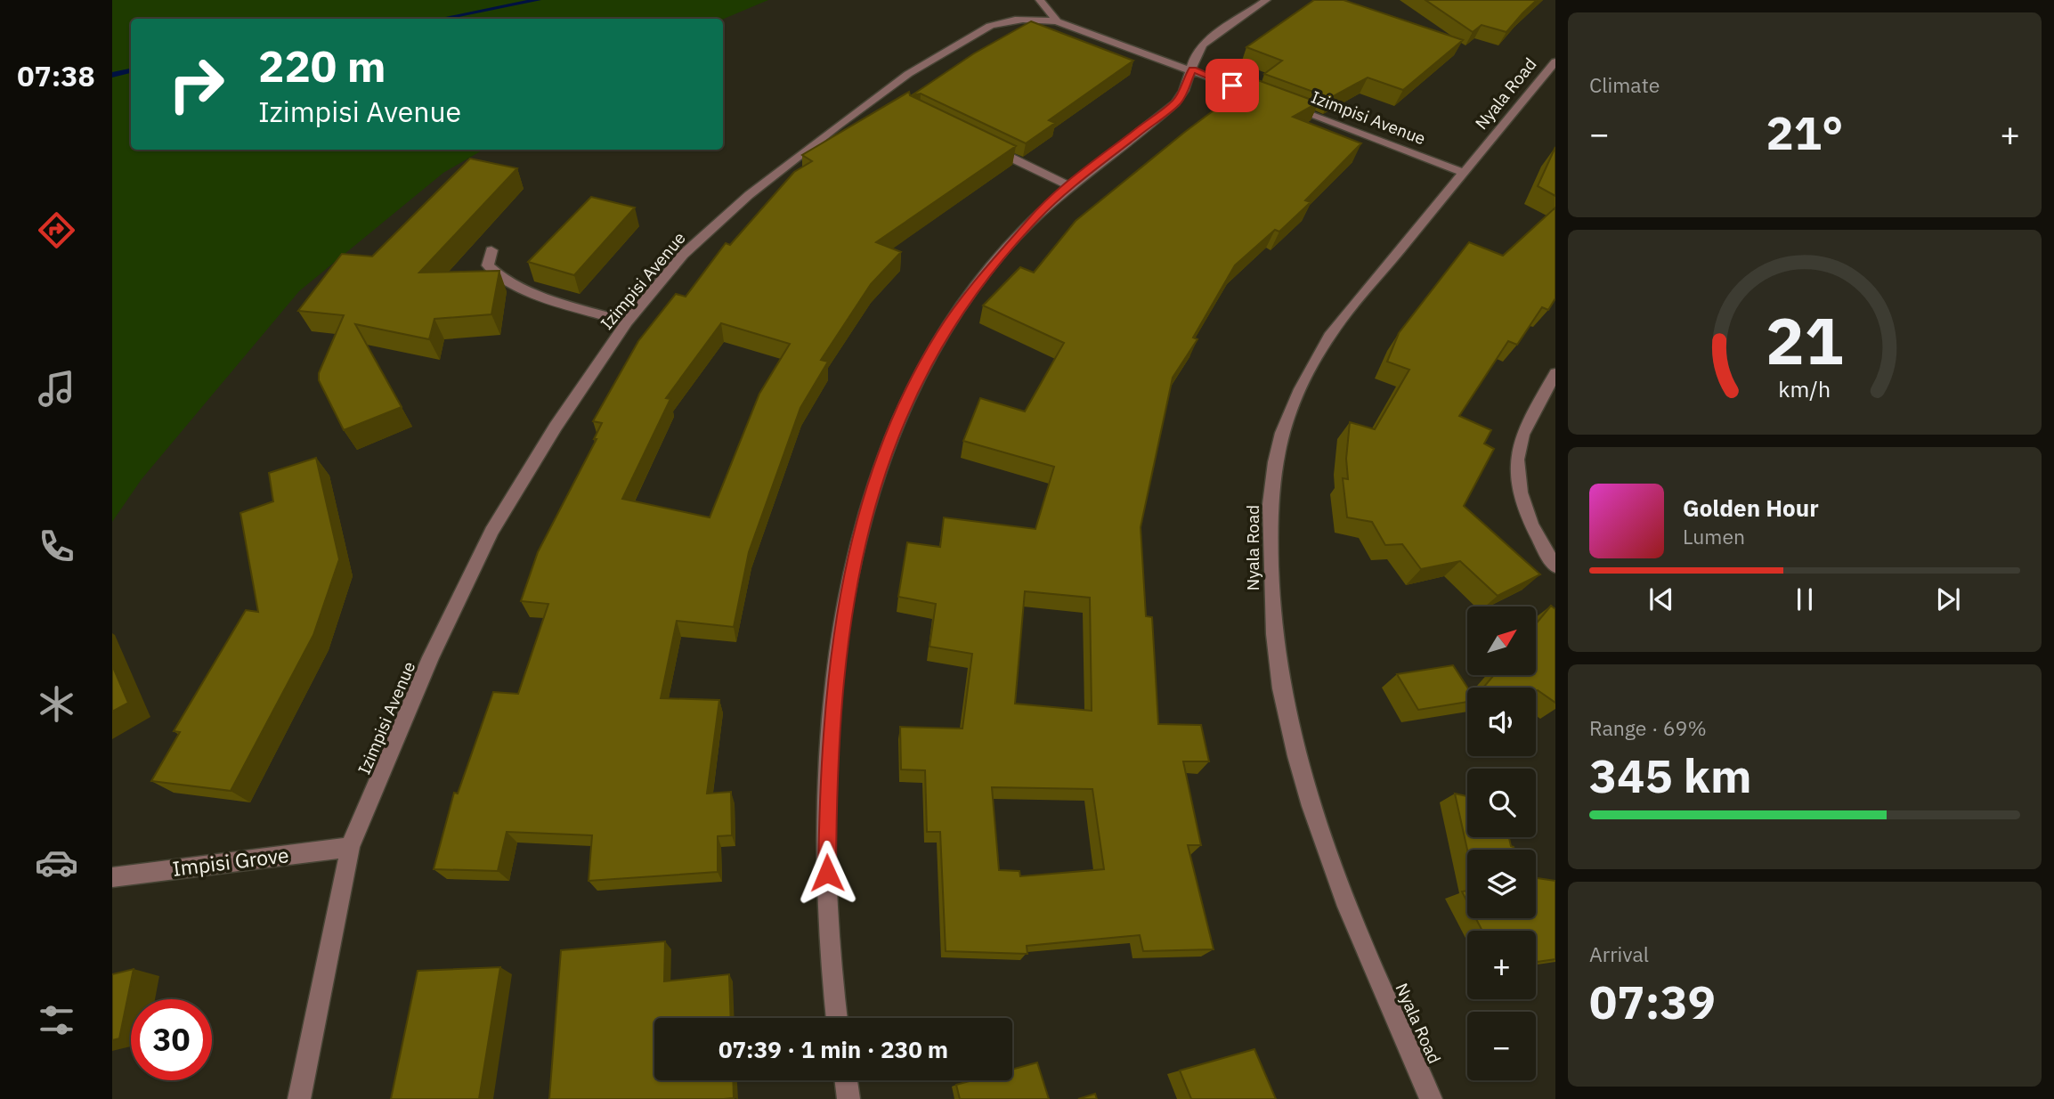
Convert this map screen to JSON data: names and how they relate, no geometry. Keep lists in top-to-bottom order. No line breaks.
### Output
{"streets":{"street":["Nyala Road","Izimpisi Avenue","Impisi Grove"]},"crossings":[["Nyala Road","Izimpisi Avenue"],["Izimpisi Avenue","Impisi Grove"]],"north":"top right","page":{"tabs":"07:38","tile":["Climate",["Range · 69%","345 km"],["Arrival","07:39"]],"turn":["220 m","Izimpisi Avenue"],"heat":["−","21°","+"],"song":["Golden Hour","Lumen"],"map_buttons":["+","−"],"limit":"30","trip":"07:39 · 1 min · 230 m","gauge":["21","km/h"]}}
